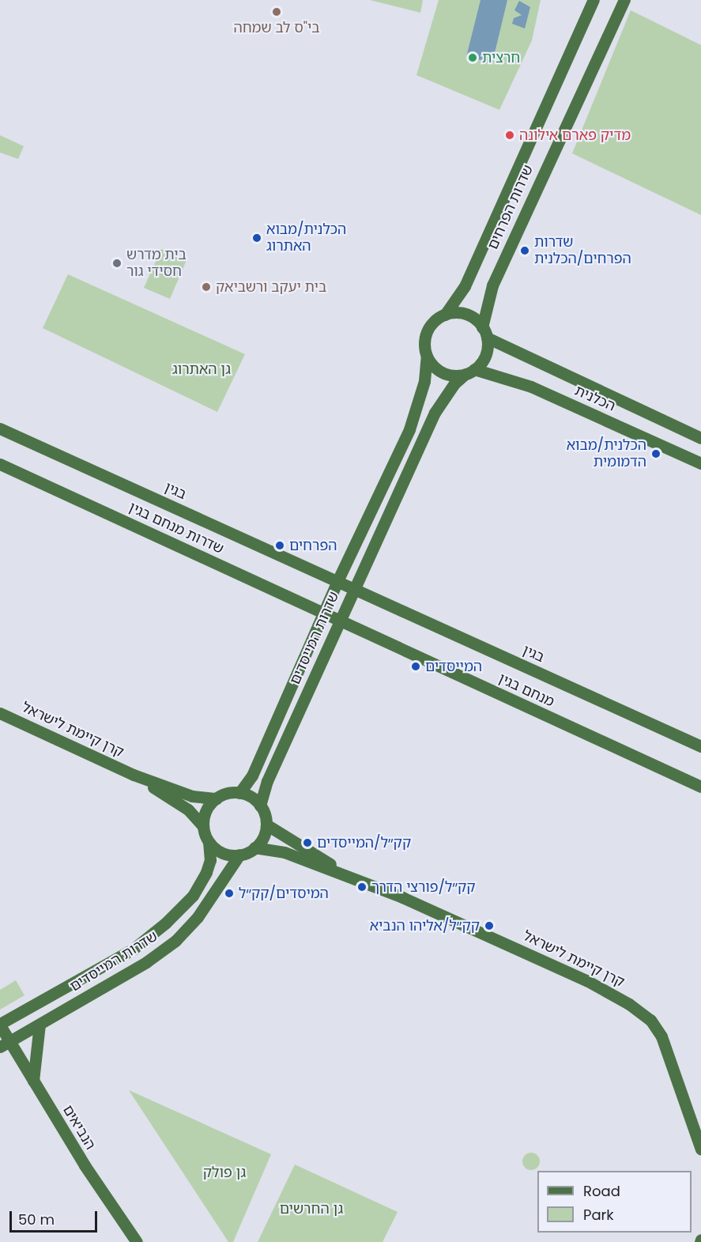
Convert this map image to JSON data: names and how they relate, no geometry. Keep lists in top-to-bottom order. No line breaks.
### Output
{"streets":{"street":["שדרות הפרחים","הכלנית","בגין","שדרות מנחם בגין","שדרות המייסדים","מנחם בגין","קרן קיימת לישראל","הנביאים"]},"crossings":[["שדרות הפרחים","הכלנית"],["בגין","שדרות המייסדים"],["שדרות מנחם בגין","שדרות המייסדים"],["שדרות מנחם בגין","מנחם בגין"],["שדרות המייסדים","מנחם בגין"],["שדרות המייסדים","קרן קיימת לישראל"],["שדרות המייסדים","הנביאים"]],"parks":["גן האתרוג","גן פולק","גן החרשים"],"places":["בי\"ס לב שמחה","חרצית","מדיק פארם אילונה","הכלנית/מבוא האתרוג","שדרות הפרחים/הכלנית","בית מדרש חסידי גור","בית יעקב ורשביאק","הכלנית/מבוא הדמומית","הפרחים","המייסדים","קק״ל/המייסדים","קק״ל/פורצי הדרך","המיסדים/קק״ל","קק״ל/אליהו הנביא"],"legend":["Road","Park"],"scale_bar":"50 m"}
